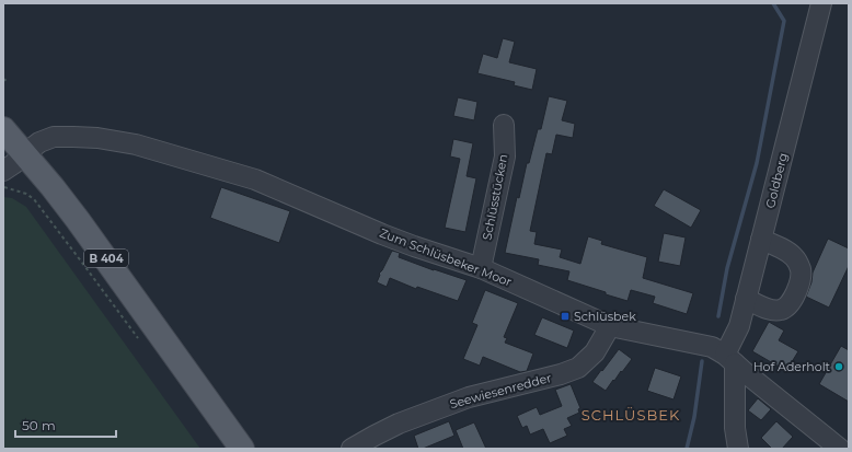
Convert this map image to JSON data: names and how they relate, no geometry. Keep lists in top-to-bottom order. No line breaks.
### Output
{"streets":{"main road":["B 404"],"street":["Goldberg","Schlüsstücken","Zum Schlüsbeker Moor","Seewiesenredder"]},"crossings":[["Goldberg","Zum Schlüsbeker Moor"],["Schlüsstücken","Zum Schlüsbeker Moor"],["Zum Schlüsbeker Moor","B 404"],["Zum Schlüsbeker Moor","Seewiesenredder"]],"districts":["SCHLÜSBEK"],"places":{"transit":["Schlüsbek"],"other":["Hof Aderholt"]},"scale_bar":"50 m"}
